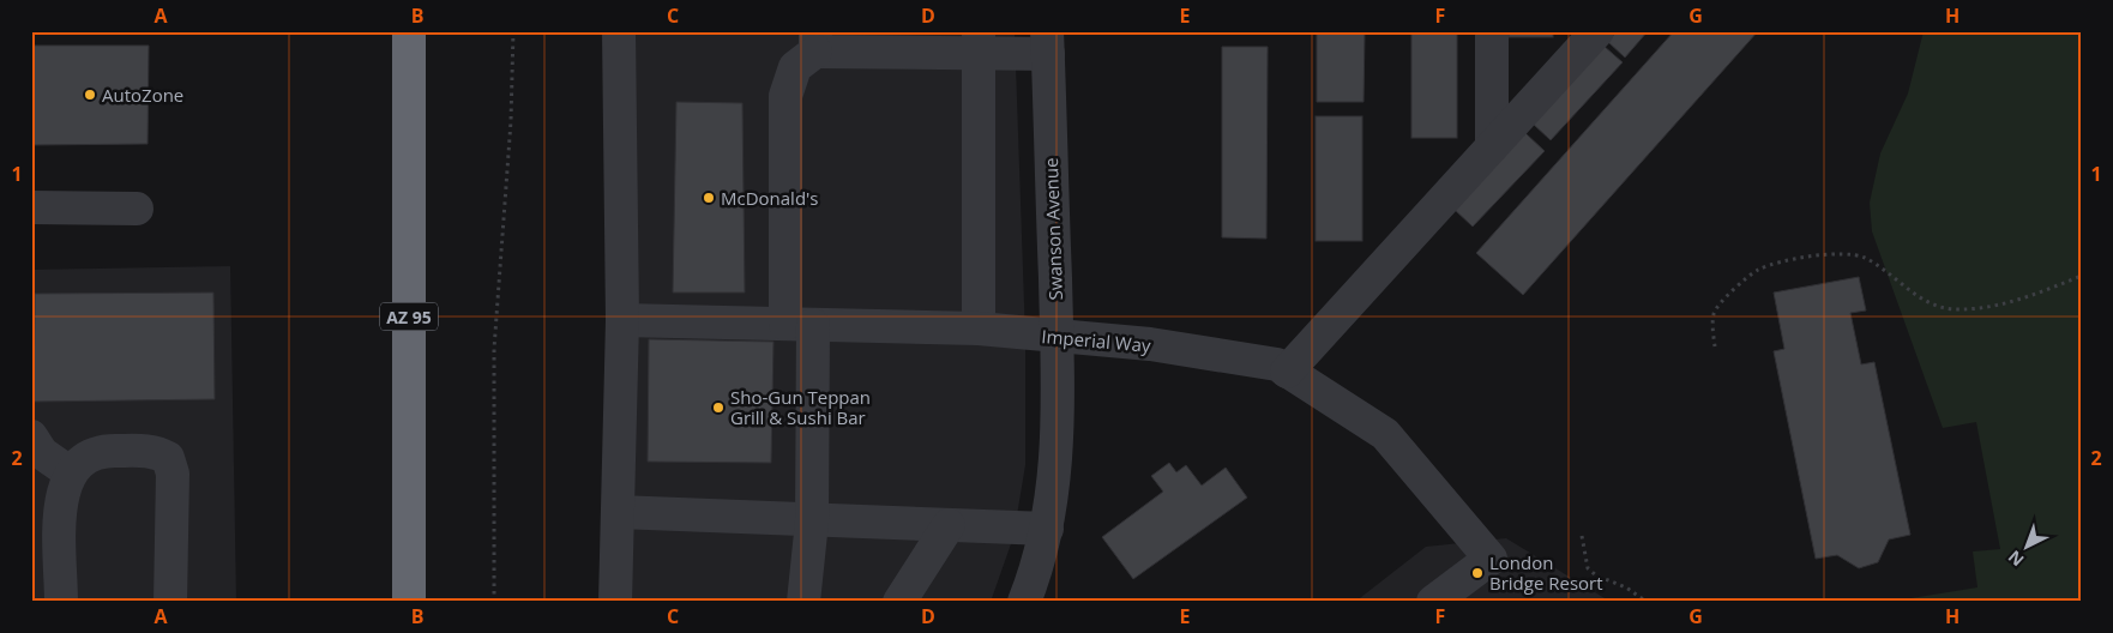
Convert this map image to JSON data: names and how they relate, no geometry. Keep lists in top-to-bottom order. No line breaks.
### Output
{"streets":{"highway":["AZ 95"],"street":["Swanson Avenue","Imperial Way"]},"crossings":[["Swanson Avenue","Imperial Way"]],"places":["AutoZone","McDonald's","Sho-Gun Teppan Grill & Sushi Bar","London Bridge Resort"],"north":"bottom left","grid":{"columns":["A","B","C","D","E","F","G","H"],"rows":["1","2"]}}
